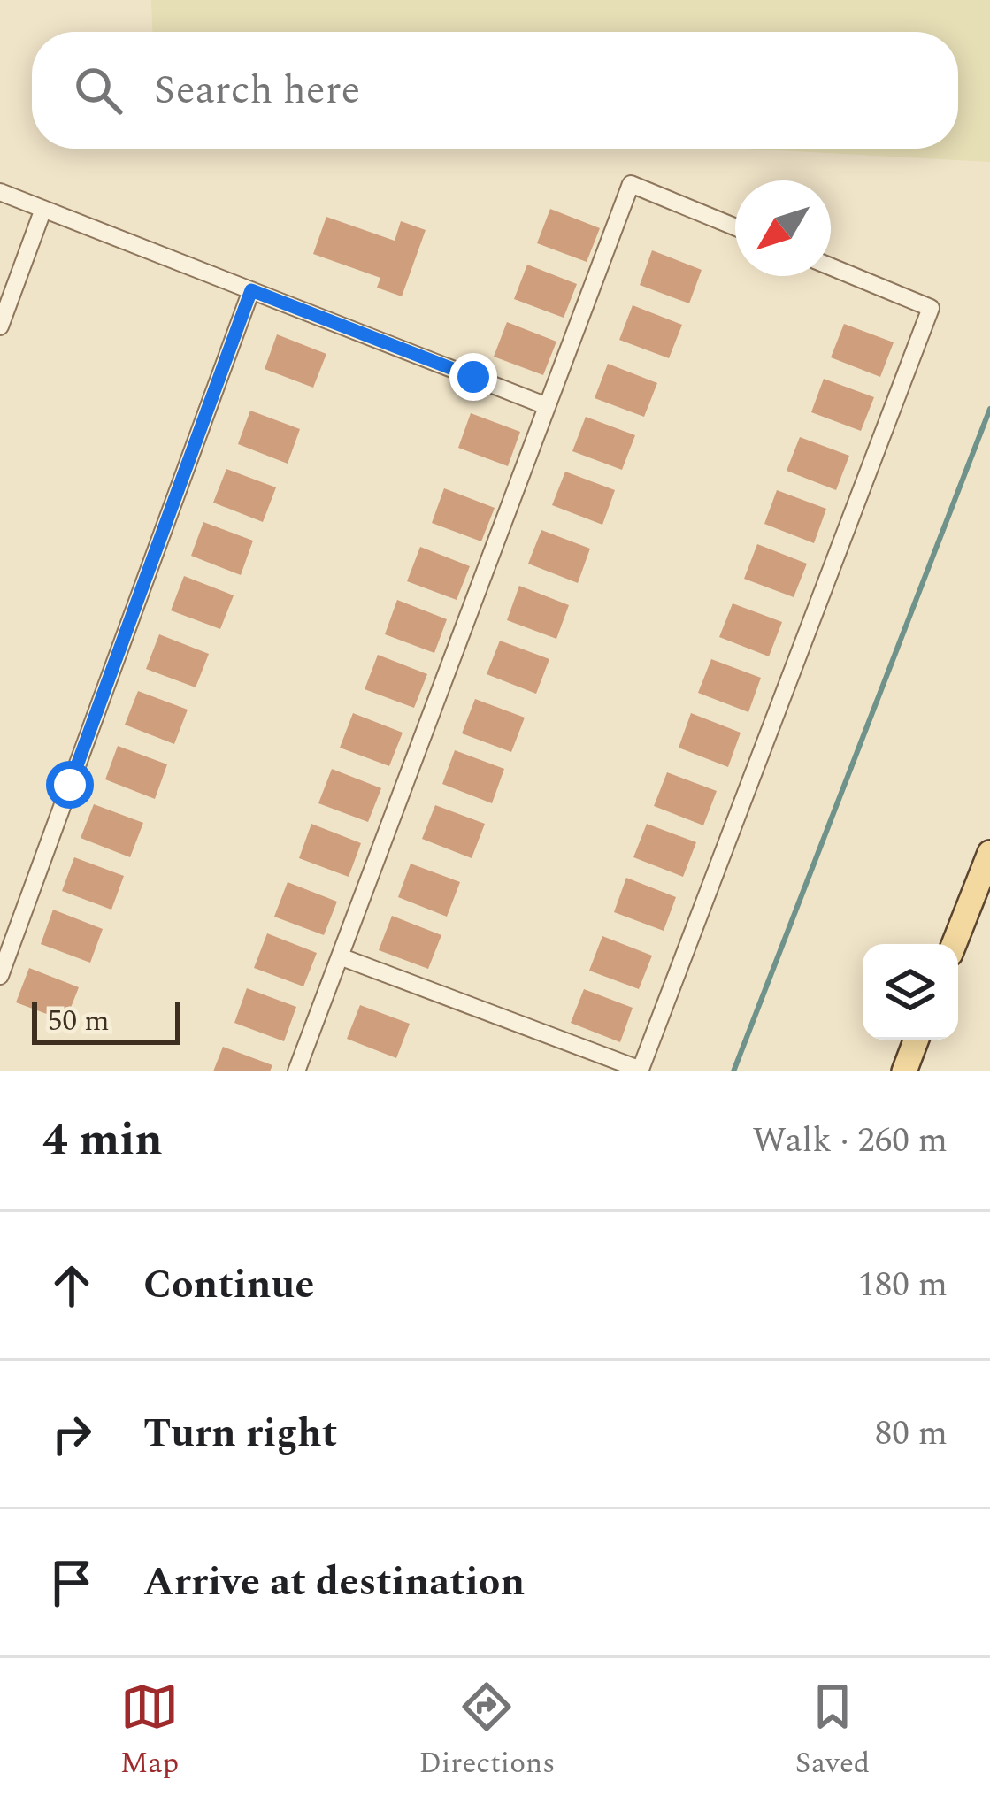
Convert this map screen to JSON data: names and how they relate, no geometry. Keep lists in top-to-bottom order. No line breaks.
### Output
{"scale_bar":"50 m","north":"bottom left","page":{"search":"Search here","scale":"50 m","heading":["4 min","Walk · 260 m"],"list":[["Continue","180 m"],["Turn right","80 m"],"Arrive at destination"],"nav":["Map","Directions","Saved"]}}
